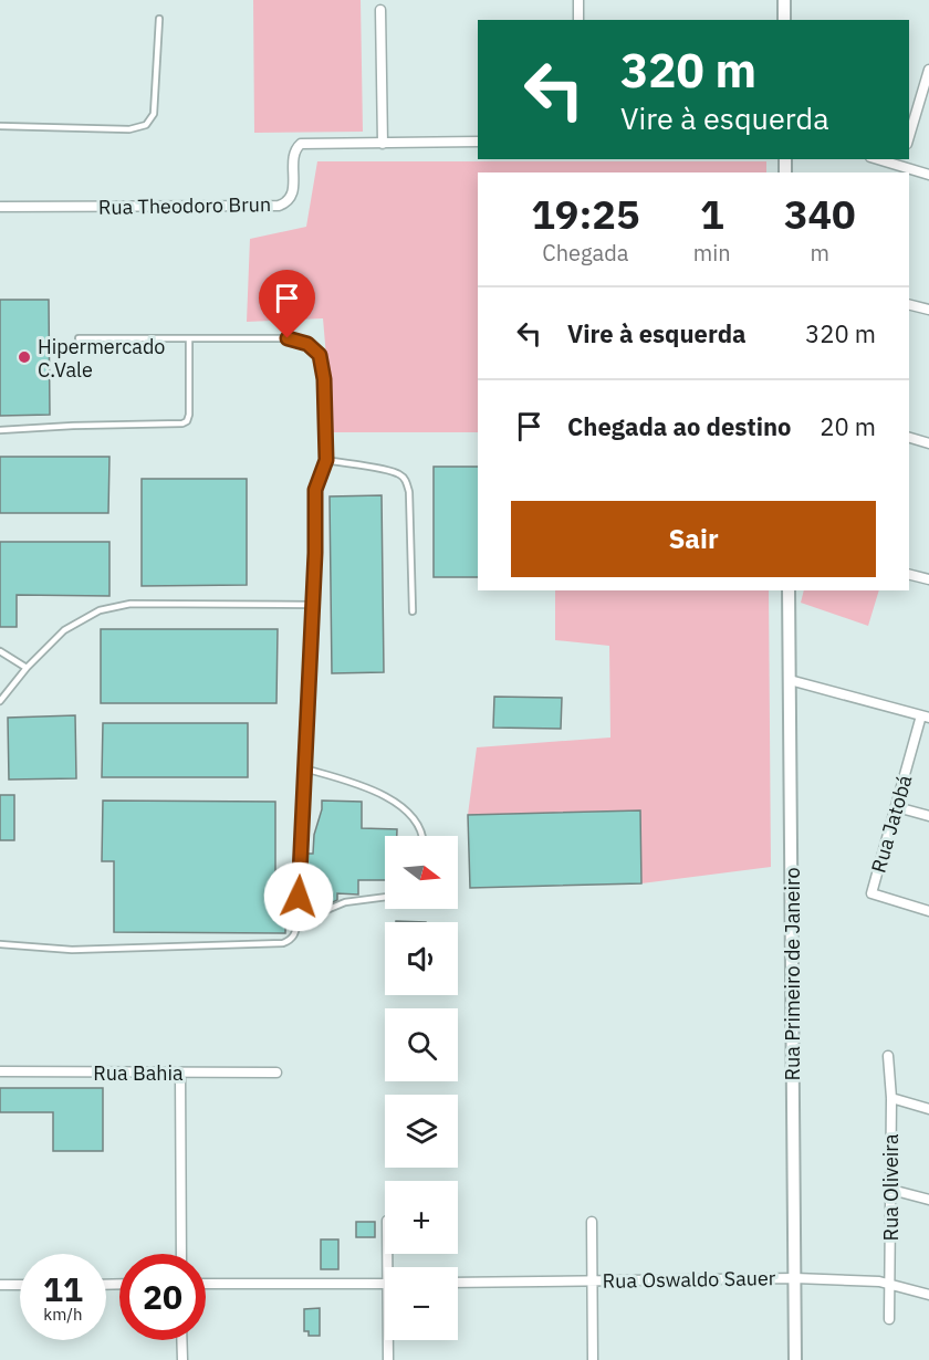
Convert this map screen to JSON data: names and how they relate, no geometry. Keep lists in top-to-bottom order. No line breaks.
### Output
{"streets":{"street":["Rua Theodoro Brun","Rua Jatobá","Rua Primeiro de Janeiro","Rua Bahia","Rua Oliveira","Rua Oswaldo Sauer"]},"crossings":[["Rua Primeiro de Janeiro","Rua Oswaldo Sauer"],["Rua Oliveira","Rua Oswaldo Sauer"]],"places":["Hipermercado C.Vale"],"north":"right","page":{"turn":["320 m","Vire à esquerda"],"eta":["19:25","Chegada","1","min","340","m"],"list":[{"name":"Vire à esquerda","value":"320 m"},{"name":"Chegada ao destino","value":"20 m"}],"buttons":"Sair","map_buttons":["+","−"],"speed":"11 km/h","limit":"20"}}
